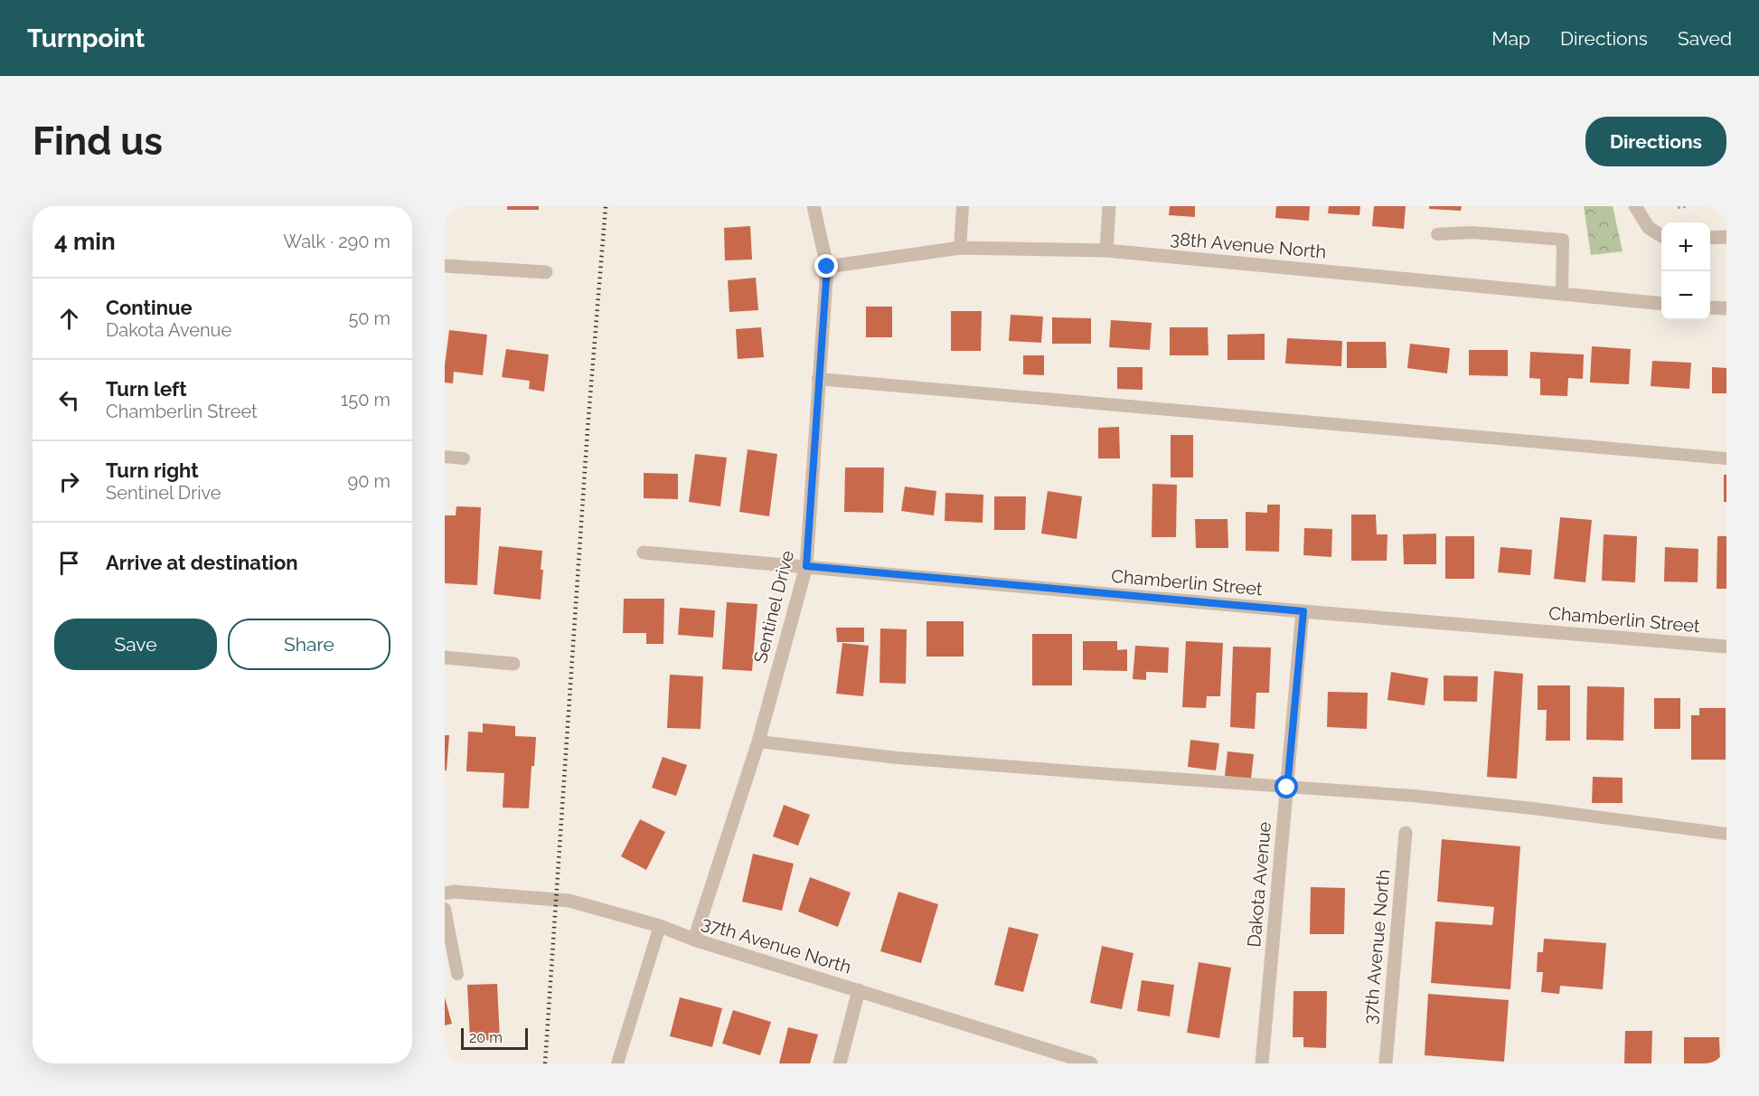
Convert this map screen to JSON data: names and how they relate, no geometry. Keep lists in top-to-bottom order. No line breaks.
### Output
{"streets":{"street":["38th Avenue North","Chamberlin Street","Sentinel Drive","Dakota Avenue","37th Avenue North"]},"crossings":[["38th Avenue North","Sentinel Drive"],["Chamberlin Street","Sentinel Drive"],["Chamberlin Street","Dakota Avenue"],["Sentinel Drive","37th Avenue North"]],"scale_bar":"20 m","page":{"header":"Turnpoint","nav":["Map","Directions","Saved"],"buttons":["Directions",["Save","Share"]],"title":"Find us","heading":["4 min","Walk · 290 m"],"map_buttons":["+","−"],"list":[["Continue","Dakota Avenue","50 m"],["Turn left","Chamberlin Street","150 m"],["Turn right","Sentinel Drive","90 m"],"Arrive at destination"],"scale":"20 m"}}
